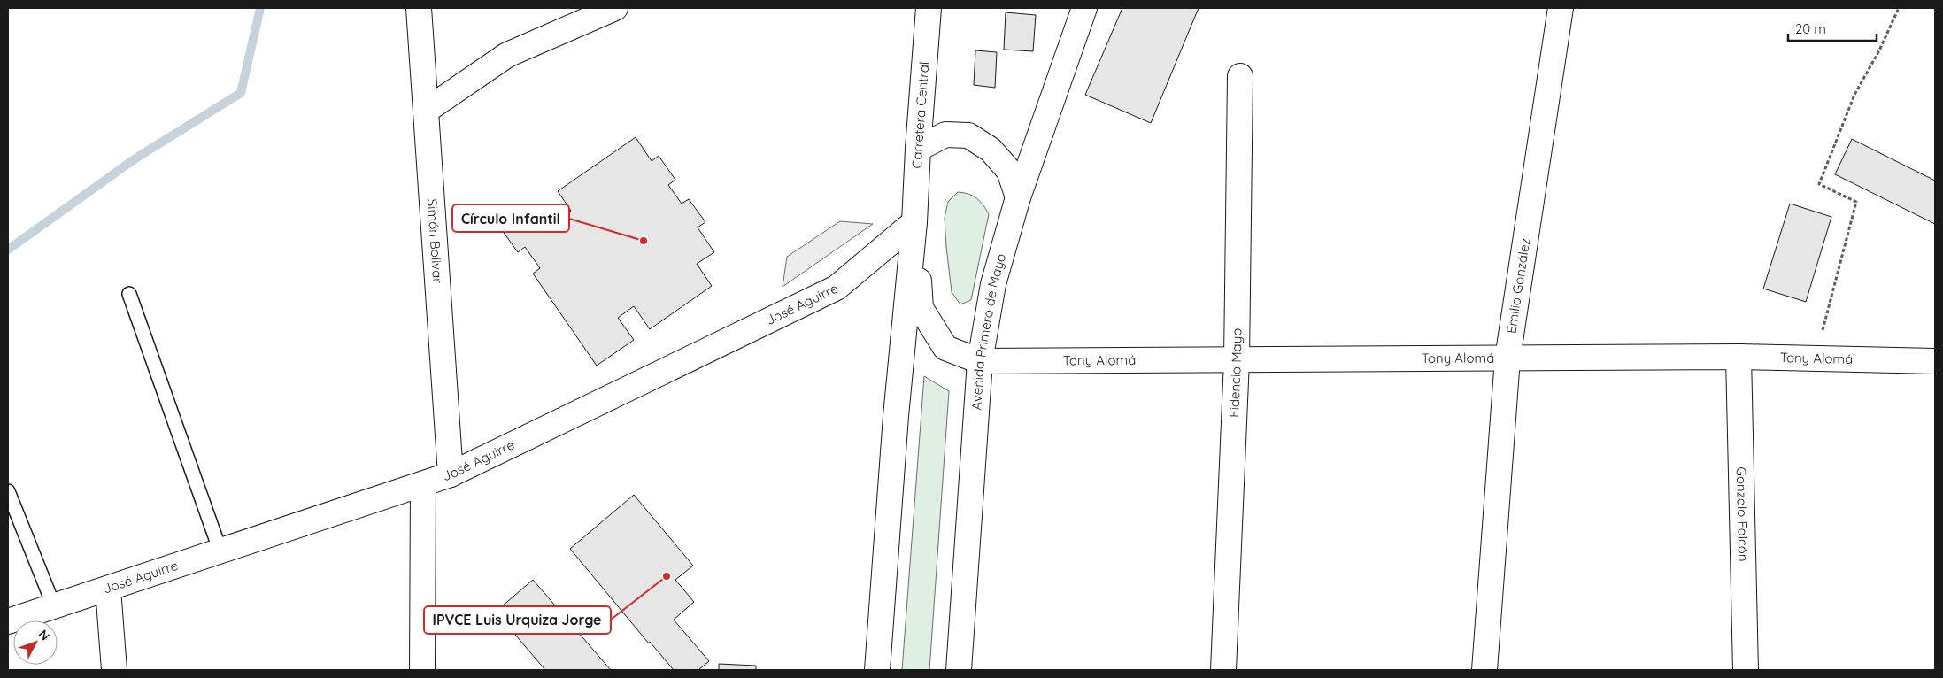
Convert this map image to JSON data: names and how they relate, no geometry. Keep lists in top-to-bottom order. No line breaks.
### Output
{"streets":{"street":["Carretera Central","Simón Bolivar","Emilio González","José Aguirre","Avenida Primero de Mayo","Tony Alomá","Fidencio Mayo","Gonzalo Falcón"]},"crossings":[["Carretera Central","José Aguirre"],["Simón Bolivar","José Aguirre"],["Emilio González","Tony Alomá"],["Avenida Primero de Mayo","Tony Alomá"],["Tony Alomá","Fidencio Mayo"],["Tony Alomá","Gonzalo Falcón"]],"places":["Círculo Infantil","IPVCE Luis Urquiza Jorge"],"scale_bar":"20 m","north":"top right"}
